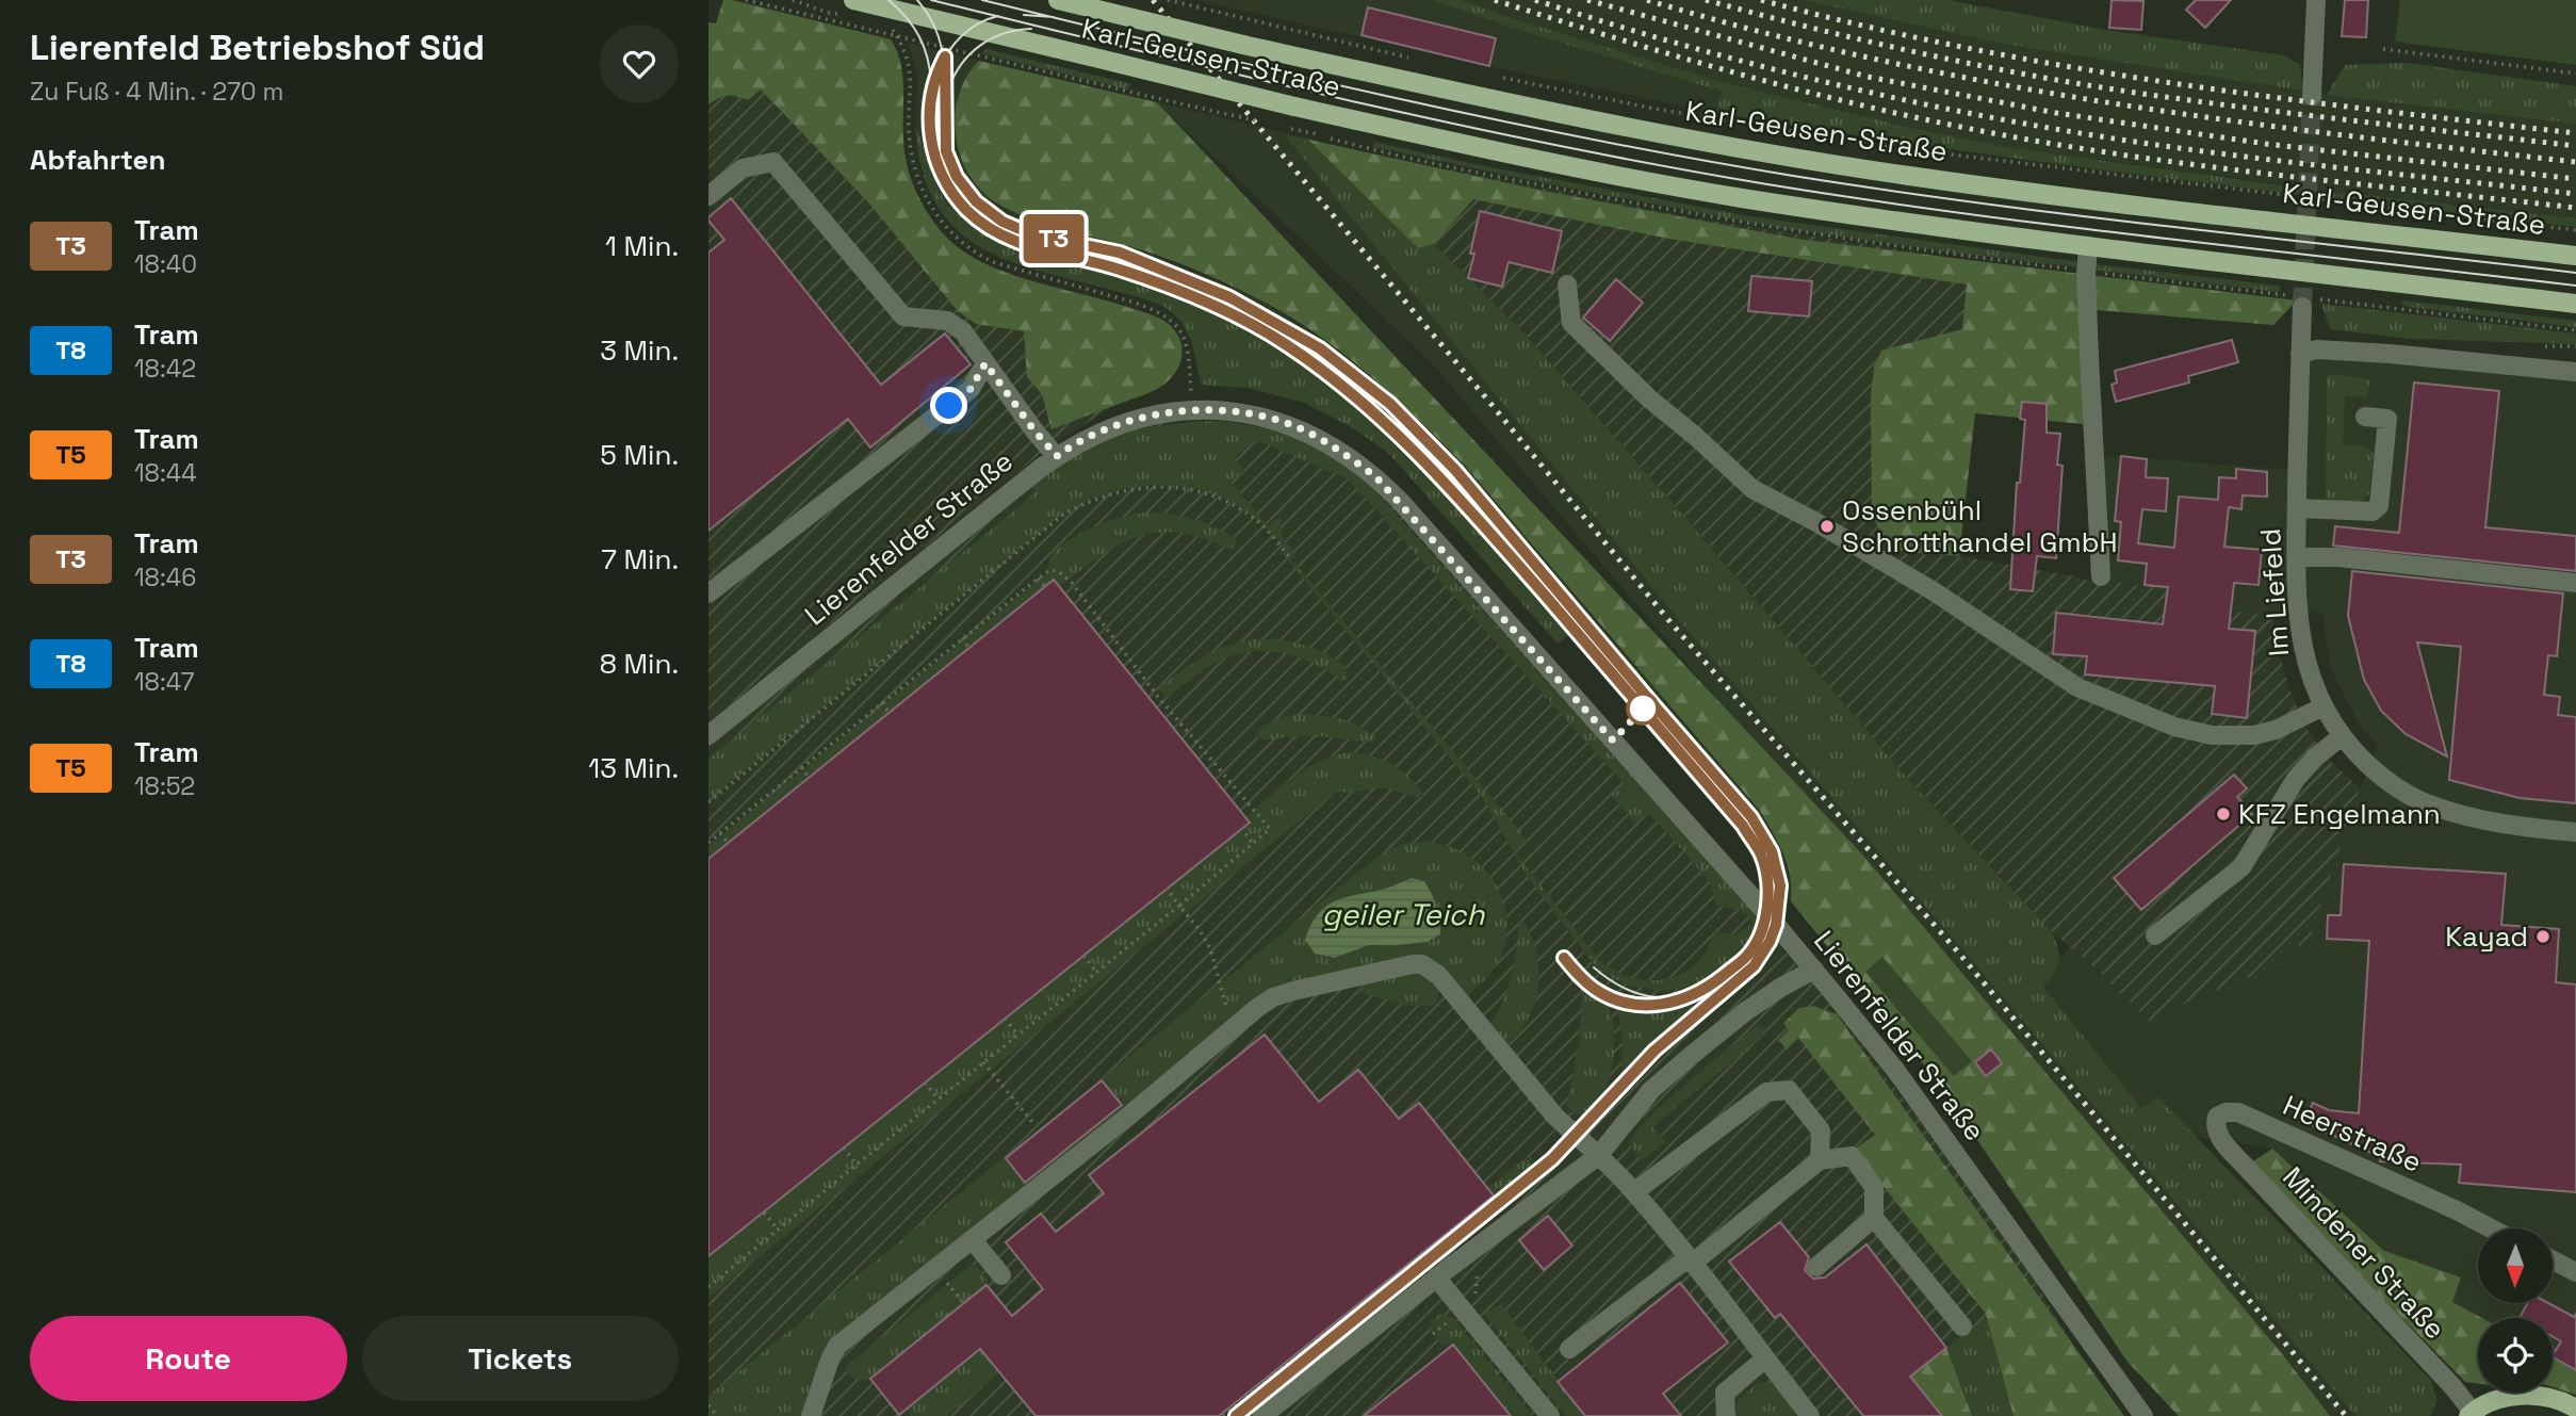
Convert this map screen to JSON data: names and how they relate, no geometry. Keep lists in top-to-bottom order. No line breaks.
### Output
{"streets":{"main road":["Karl-Geusen-Straße","Mindener Straße"],"street":["Lierenfelder Straße","Im Liefeld","Heerstraße"]},"crossings":[["Heerstraße","Mindener Straße"]],"water":["geiler Teich"],"places":["Ossenbühl Schrotthandel GmbH","KFZ Engelmann","Kayad"],"lines":["tram line T3"],"north":"bottom","page":{"heading":[["Lierenfeld Betriebshof Süd","Zu Fuß · 4 Min. · 270 m"],"Abfahrten"],"on_map":"T3","list":[{"mark":"T3","name":"Tram","note":"18:40","value":"1 Min."},{"mark":"T8","name":"Tram","note":"18:42","value":"3 Min."},{"mark":"T5","name":"Tram","note":"18:44","value":"5 Min."},{"mark":"T3","name":"Tram","note":"18:46","value":"7 Min."},{"mark":"T8","name":"Tram","note":"18:47","value":"8 Min."},{"mark":"T5","name":"Tram","note":"18:52","value":"13 Min."}],"buttons":["Route","Tickets"]}}
